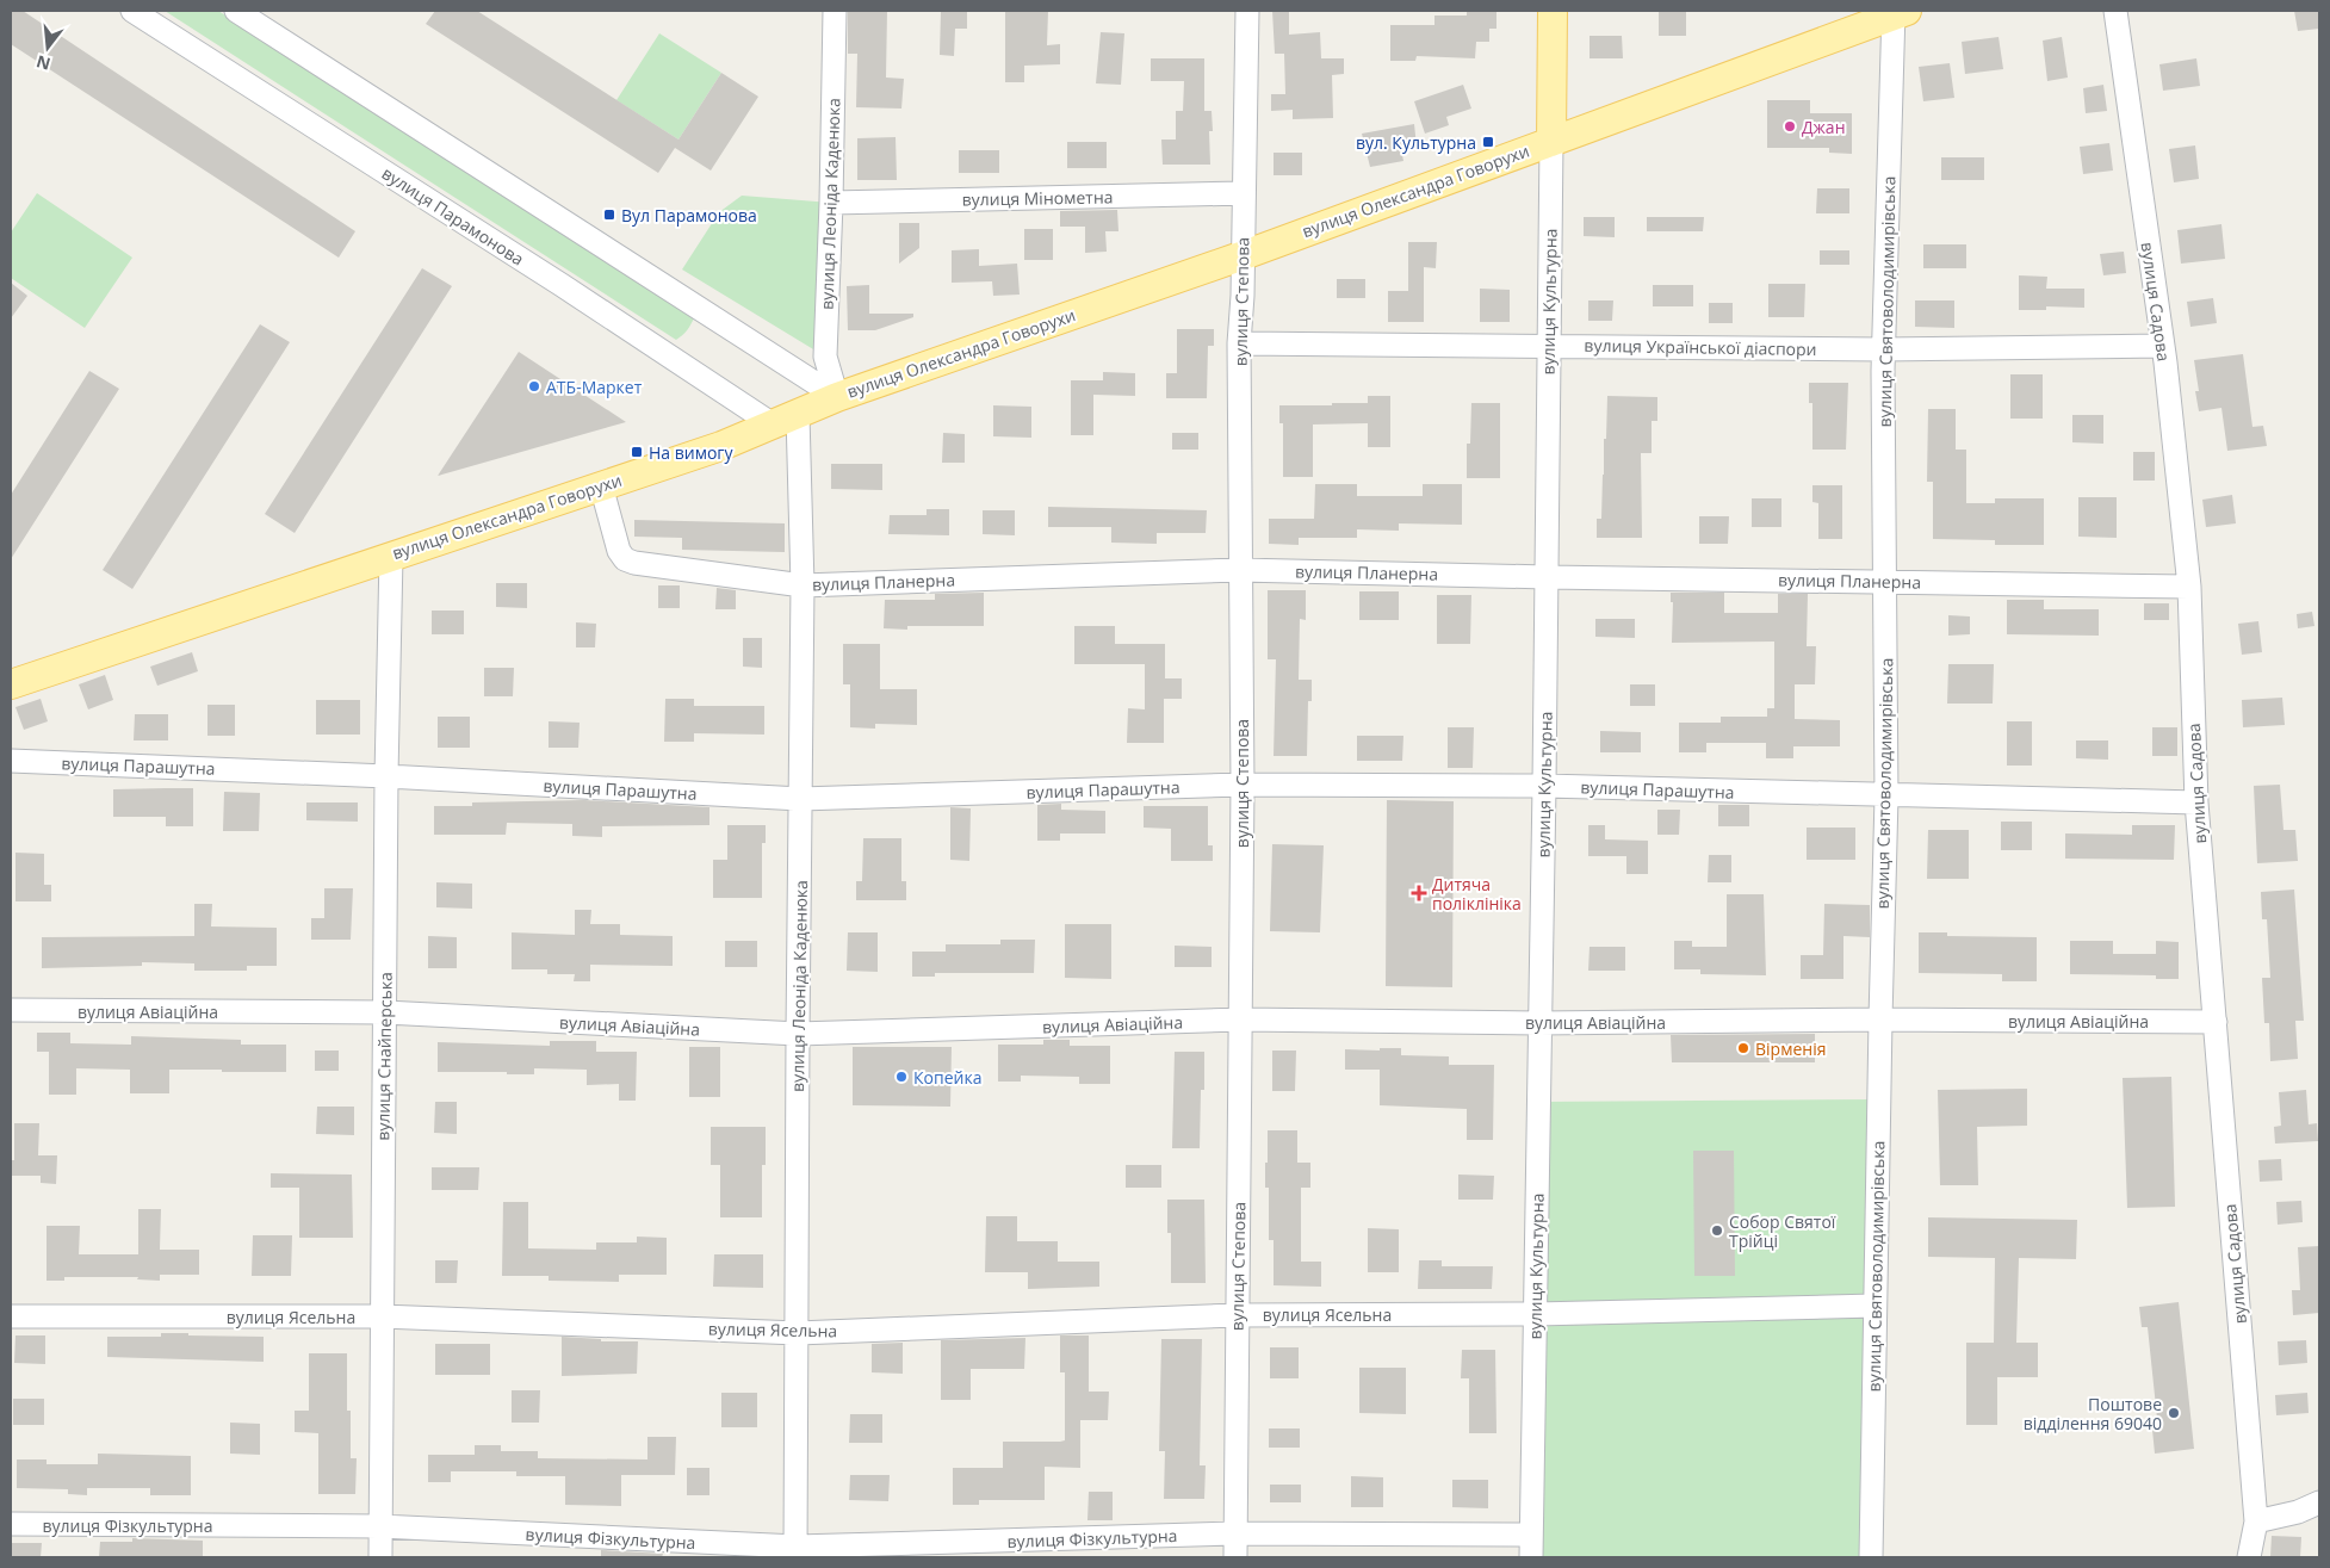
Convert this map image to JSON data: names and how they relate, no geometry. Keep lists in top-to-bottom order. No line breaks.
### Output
{"streets":{"main road":["вулиця Олександра Говорухи","вулиця Культурна"],"street":["вулиця Мінометна","вулиця Леоніда Каденюка","вулиця Парамонова","вулиця Степова","вулиця Святоволодимирівська","вулиця Садова","вулиця Української діаспори","вулиця Планерна","вулиця Парашутна","вулиця Авіаційна","вулиця Снайперська","вулиця Ясельна","вулиця Фізкультурна"]},"crossings":[["вулиця Олександра Говорухи","вулиця Леоніда Каденюка"],["вулиця Олександра Говорухи","вулиця Парамонова"],["вулиця Олександра Говорухи","вулиця Степова"],["вулиця Олександра Говорухи","вулиця Культурна"],["вулиця Олександра Говорухи","вулиця Святоволодимирівська"],["вулиця Олександра Говорухи","вулиця Планерна"],["вулиця Олександра Говорухи","вулиця Снайперська"],["вулиця Мінометна","вулиця Леоніда Каденюка"],["вулиця Мінометна","вулиця Степова"],["вулиця Леоніда Каденюка","вулиця Парамонова"],["вулиця Леоніда Каденюка","вулиця Планерна"],["вулиця Леоніда Каденюка","вулиця Парашутна"],["вулиця Леоніда Каденюка","вулиця Авіаційна"],["вулиця Леоніда Каденюка","вулиця Ясельна"],["вулиця Леоніда Каденюка","вулиця Фізкультурна"],["вулиця Степова","вулиця Української діаспори"],["вулиця Степова","вулиця Планерна"],["вулиця Степова","вулиця Парашутна"],["вулиця Степова","вулиця Авіаційна"],["вулиця Степова","вулиця Ясельна"],["вулиця Степова","вулиця Фізкультурна"],["вулиця Культурна","вулиця Української діаспори"],["вулиця Культурна","вулиця Планерна"],["вулиця Культурна","вулиця Парашутна"],["вулиця Культурна","вулиця Авіаційна"],["вулиця Культурна","вулиця Ясельна"],["вулиця Культурна","вулиця Фізкультурна"],["вулиця Святоволодимирівська","вулиця Української діаспори"],["вулиця Святоволодимирівська","вулиця Планерна"],["вулиця Святоволодимирівська","вулиця Парашутна"],["вулиця Святоволодимирівська","вулиця Авіаційна"],["вулиця Святоволодимирівська","вулиця Ясельна"],["вулиця Садова","вулиця Української діаспори"],["вулиця Садова","вулиця Планерна"],["вулиця Садова","вулиця Парашутна"],["вулиця Садова","вулиця Авіаційна"],["вулиця Парашутна","вулиця Снайперська"],["вулиця Авіаційна","вулиця Снайперська"],["вулиця Снайперська","вулиця Ясельна"],["вулиця Снайперська","вулиця Фізкультурна"]],"places":{"other":["Джан","АТБ-Маркет","Вірменія","Копейка","Собор Святої Трійці","Поштове відділення 69040"],"transit":["вул. Культурна","Вул Парамонова","На вимогу"],"health":["Дитяча поліклініка"]},"north":"bottom"}
